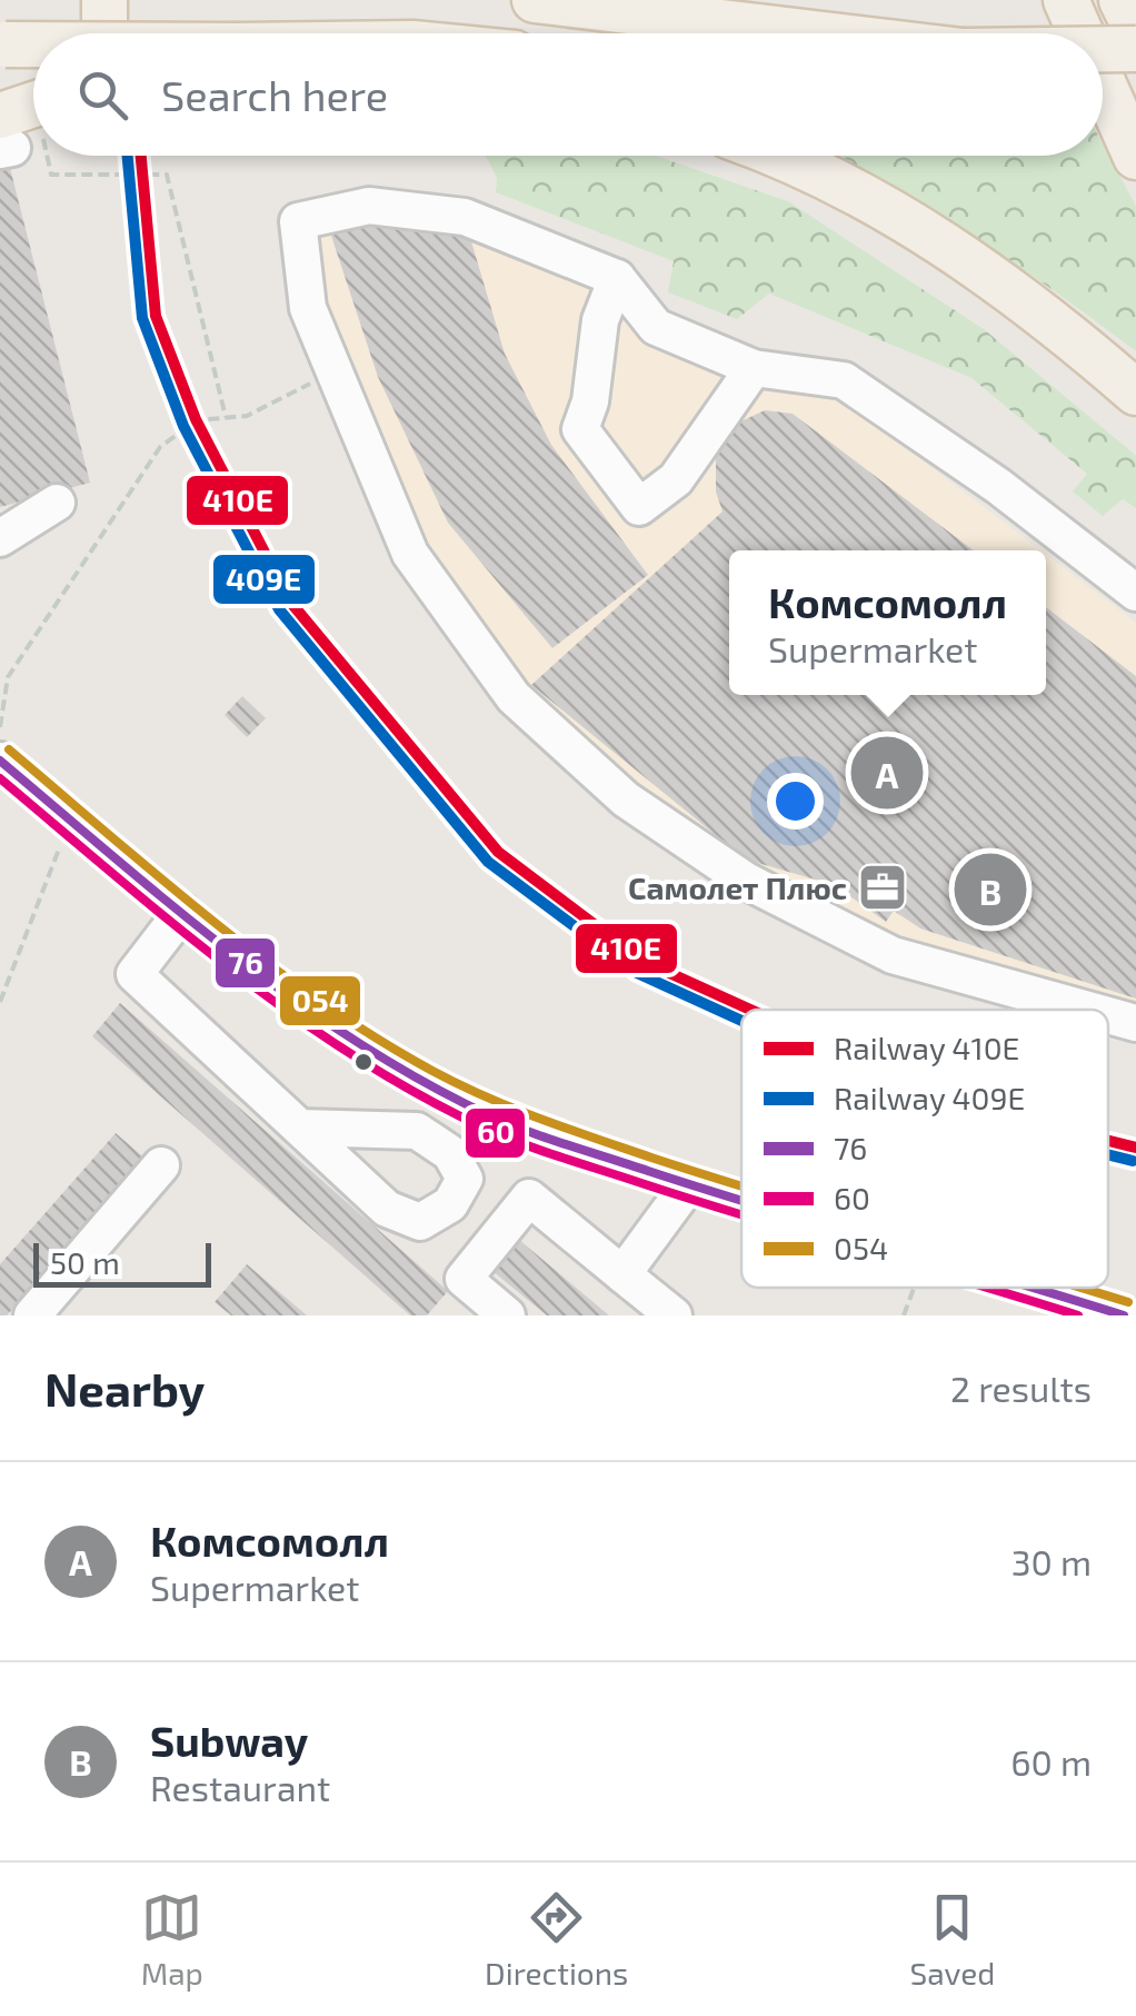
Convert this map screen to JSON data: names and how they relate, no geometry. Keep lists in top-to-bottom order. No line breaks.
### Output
{"places":{"office":["Самолет Плюс"]},"lines":["rail line 410E","rail line 409E","transit line 054","transit line 76","transit line 60"],"legend":["Railway 410E","Railway 409E","76","60","054"],"scale_bar":"50 m","page":{"search":"Search here","popup":["Комсомолл","Supermarket"],"pins":["A","B"],"scale":"50 m","heading":["Nearby","2 results"],"list":[{"mark":"A","name":"Комсомолл","note":"Supermarket","value":"30 m"},{"mark":"B","name":"Subway","note":"Restaurant","value":"60 m"}],"nav":["Map","Directions","Saved"]}}
